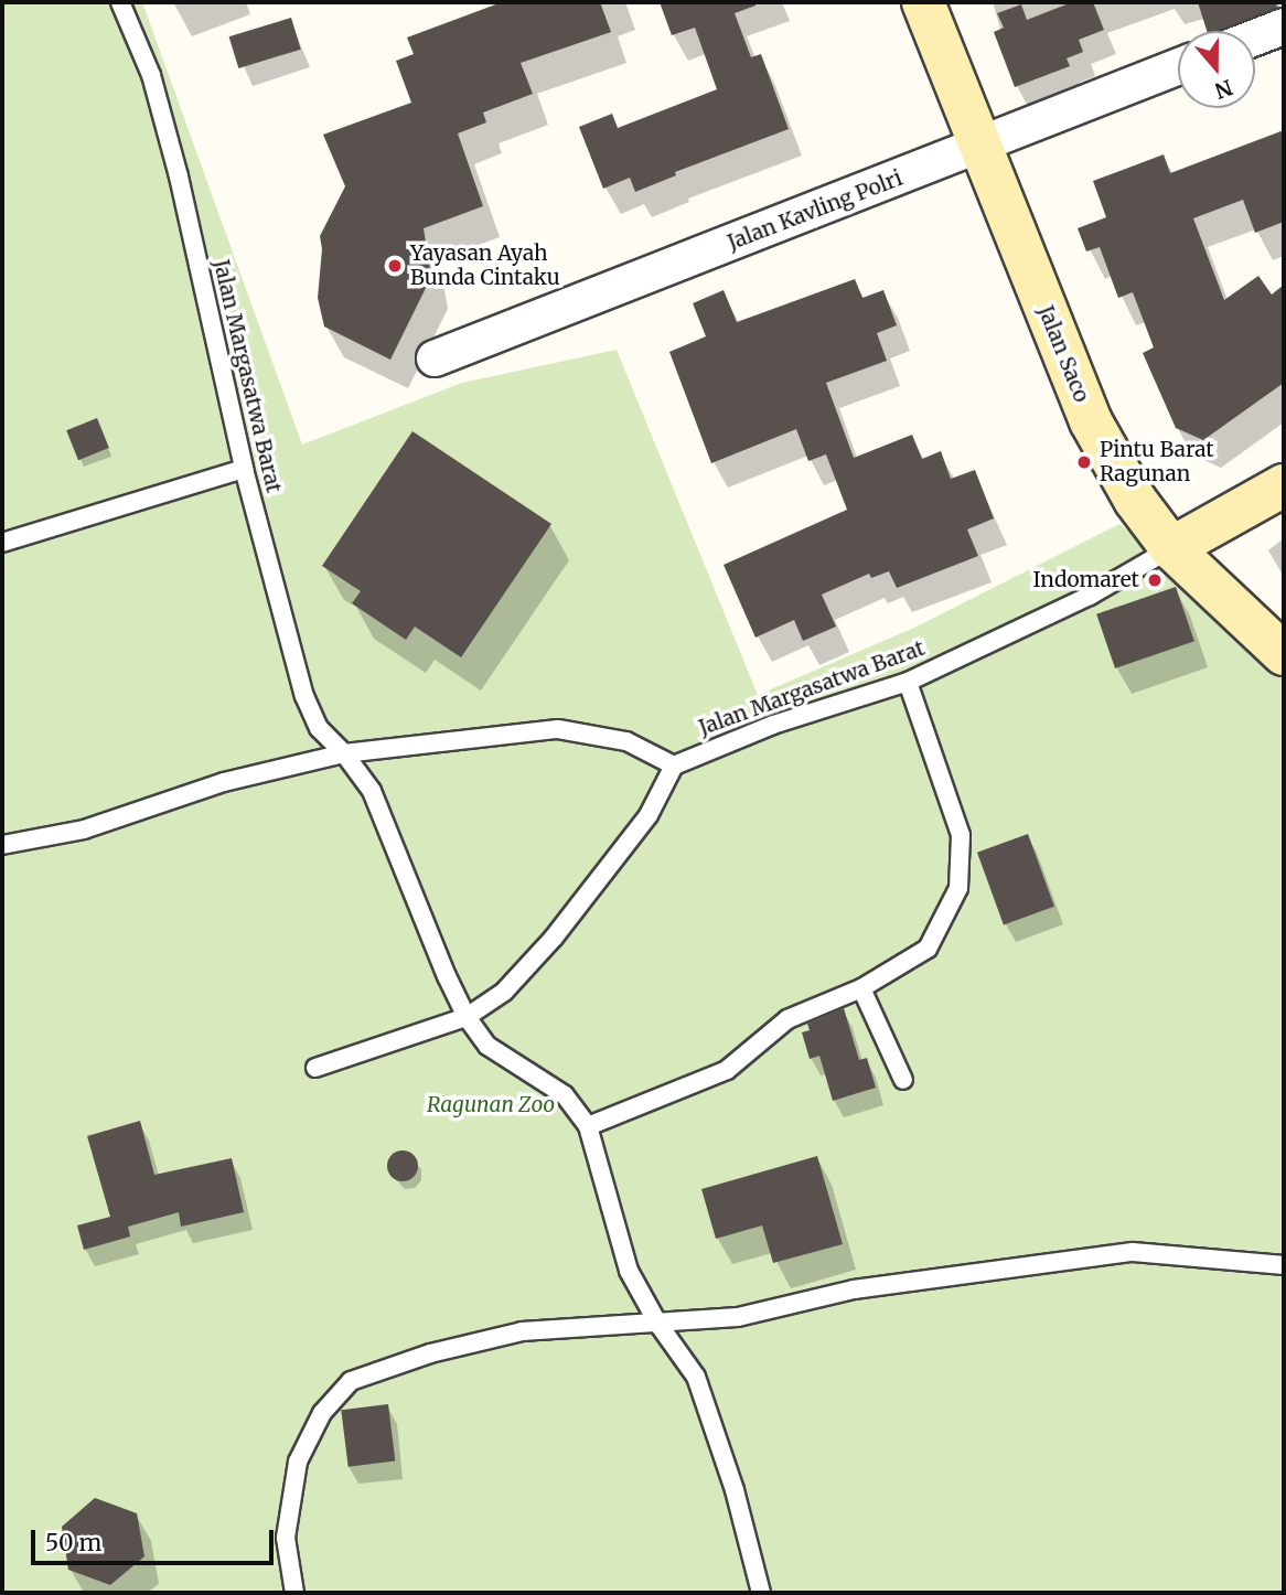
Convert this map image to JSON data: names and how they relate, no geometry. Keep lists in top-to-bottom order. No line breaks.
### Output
{"streets":{"main road":["Jalan Saco"],"street":["Jalan Kavling Polri"],"lane":["Jalan Margasatwa Barat"]},"crossings":[["Jalan Kavling Polri","Jalan Saco"],["Jalan Saco","Jalan Margasatwa Barat"]],"parks":["Ragunan Zoo"],"places":["Yayasan Ayah Bunda Cintaku","Pintu Barat Ragunan","Indomaret"],"scale_bar":"50 m","north":"bottom"}
